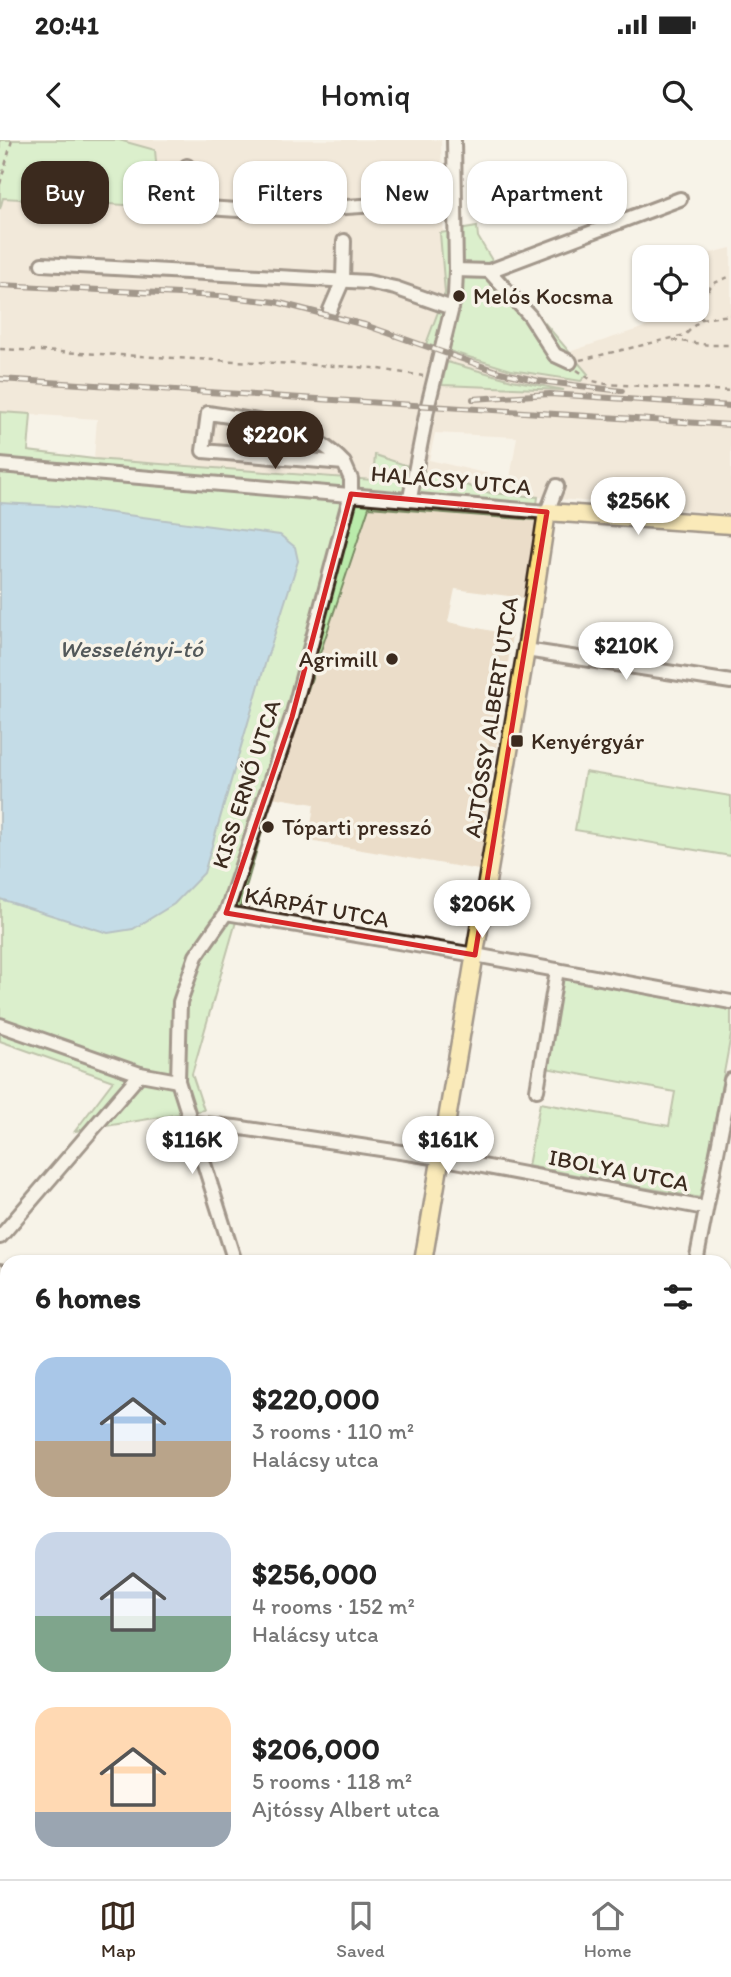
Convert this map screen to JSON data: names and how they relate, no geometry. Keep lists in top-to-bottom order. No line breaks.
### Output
{"streets":{"main road":["HALÁCSY UTCA","AJTÓSSY ALBERT UTCA"],"street":["KISS ERNŐ UTCA","KÁRPÁT UTCA","IBOLYA UTCA"]},"crossings":[["HALÁCSY UTCA","AJTÓSSY ALBERT UTCA"],["HALÁCSY UTCA","KISS ERNŐ UTCA"],["AJTÓSSY ALBERT UTCA","KÁRPÁT UTCA"],["AJTÓSSY ALBERT UTCA","IBOLYA UTCA"],["KISS ERNŐ UTCA","KÁRPÁT UTCA"]],"water":["Wesselényi-tó"],"places":{"other":["Melós Kocsma","Agrimill","Tóparti presszó"],"transit":["Kenyérgyár"]},"page":{"status":"20:41","header":"Homiq","chip":["Buy","Rent","Filters","New","Apartment"],"price":["$220K","$256K","$210K","$206K","$116K","$161K"],"heading":"6 homes","list":[{"name":"$220,000","note":"3 rooms · 110 m² · Halácsy utca"},{"name":"$256,000","note":"4 rooms · 152 m² · Halácsy utca"},{"name":"$206,000","note":"5 rooms · 118 m² · Ajtóssy Albert utca"}],"tabs":["Map","Saved","Home"]}}
